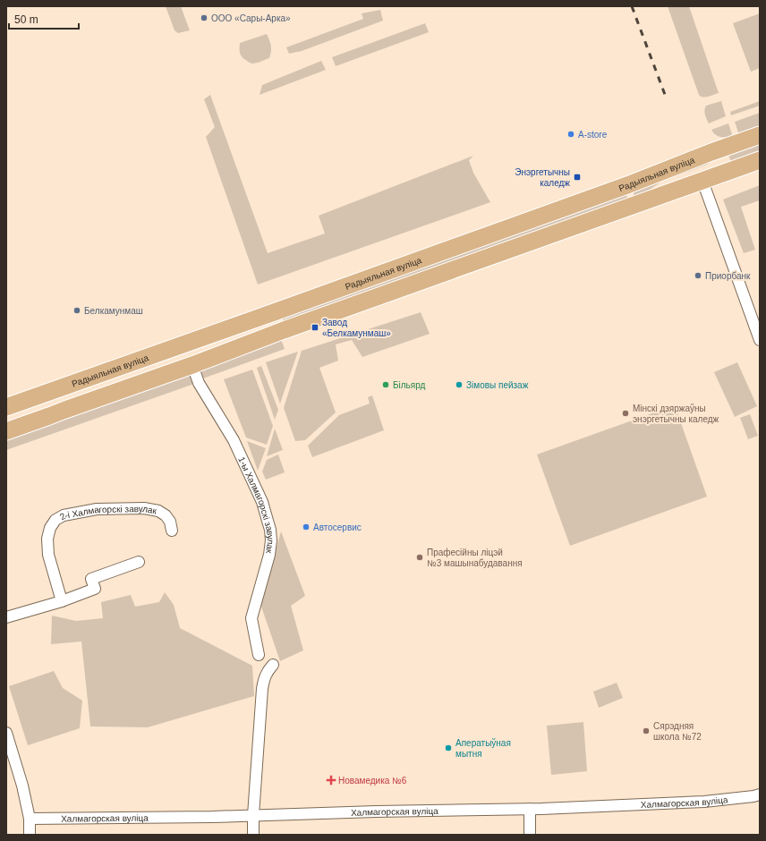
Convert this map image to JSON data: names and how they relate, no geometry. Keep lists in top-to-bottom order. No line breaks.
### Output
{"streets":{"main road":["Радыяльная вуліца"],"street":["1-ы Халмагорскі завулак","2-і Халмагорскі завулак","Халмагорская вуліца"]},"places":{"other":["ООО «Сары-Арка»","А-store","Приорбанк","Белкамунмаш","Більярд","Зімовы пейзаж","Мінскі дзяржаўны энэргетычны каледж","Автосервис","Прафесійны ліцэй №3 машынабудавання","Сярэдняя школа №72","Аператыўная мытня"],"transit":["Энэргетычны каледж","Завод «Белкамунмаш»"],"health":["Новамедика №6"]},"scale_bar":"50 m"}
